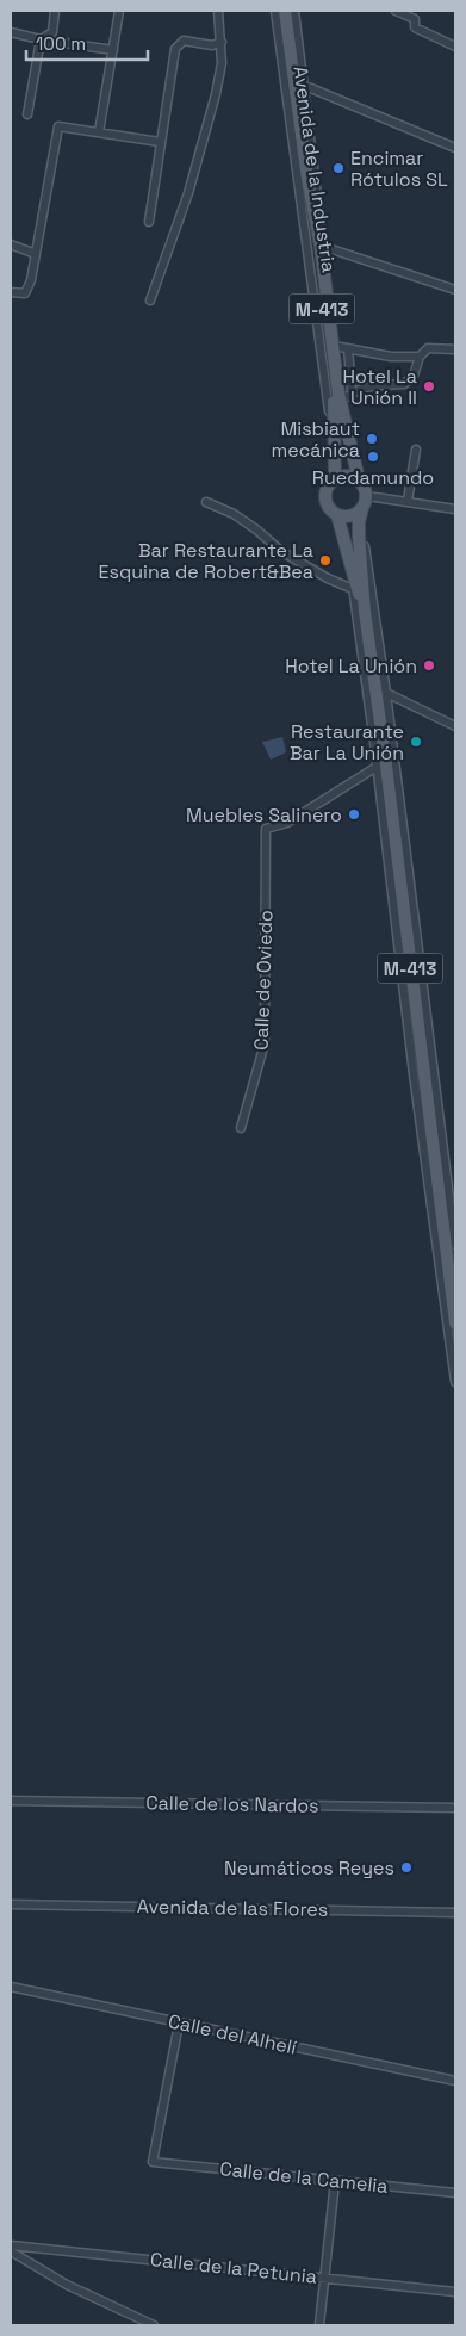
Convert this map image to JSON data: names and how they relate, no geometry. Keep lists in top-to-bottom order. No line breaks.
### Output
{"streets":{"main road":["Avenida de la Industria","M-413"],"street":["Calle de Oviedo","Calle de los Nardos","Avenida de las Flores","Calle del Alhelí","Calle de la Camelia","Calle de la Petunia"]},"crossings":[["Avenida de la Industria","M-413"],["Calle del Alhelí","Calle de la Camelia"]],"places":["Encimar Rótulos SL","Hotel La Unión II","Misbiaut mecánica","Ruedamundo","Bar Restaurante La Esquina de Robert&Bea","Hotel La Unión","Restaurante Bar La Unión","Muebles Salinero","Neumáticos Reyes"],"scale_bar":"100 m"}
